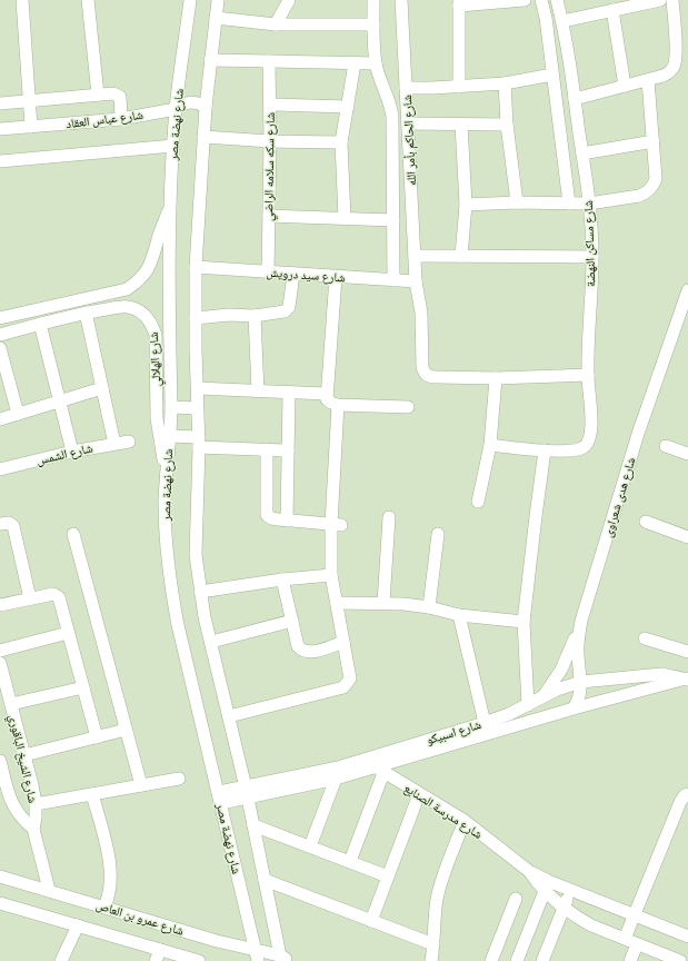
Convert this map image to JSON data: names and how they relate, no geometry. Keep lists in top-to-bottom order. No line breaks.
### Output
{"streets":{"street":["شارع عباس العقاد","شارع نهضة مصر","شارع الحاكم بأمر الله","شارع سكه سلامه الراضي","شارع مساكن النهضة","شارع سيد درويش","شارع الهلالي","شارع الشمس","شارع هدى شعراوى","شارع اسبيكو","شارع الشيخ الباقوري","شارع مدرسة الصنايع","شارع عمرو بن العاص"]},"crossings":[["شارع عباس العقاد","شارع نهضة مصر"],["شارع نهضة مصر","شارع سيد درويش"],["شارع نهضة مصر","شارع الهلالي"],["شارع نهضة مصر","شارع اسبيكو"],["شارع نهضة مصر","شارع عمرو بن العاص"],["شارع الحاكم بأمر الله","شارع سيد درويش"],["شارع سكه سلامه الراضي","شارع سيد درويش"],["شارع هدى شعراوى","شارع اسبيكو"],["شارع اسبيكو","شارع مدرسة الصنايع"],["شارع الشيخ الباقوري","شارع عمرو بن العاص"]]}
